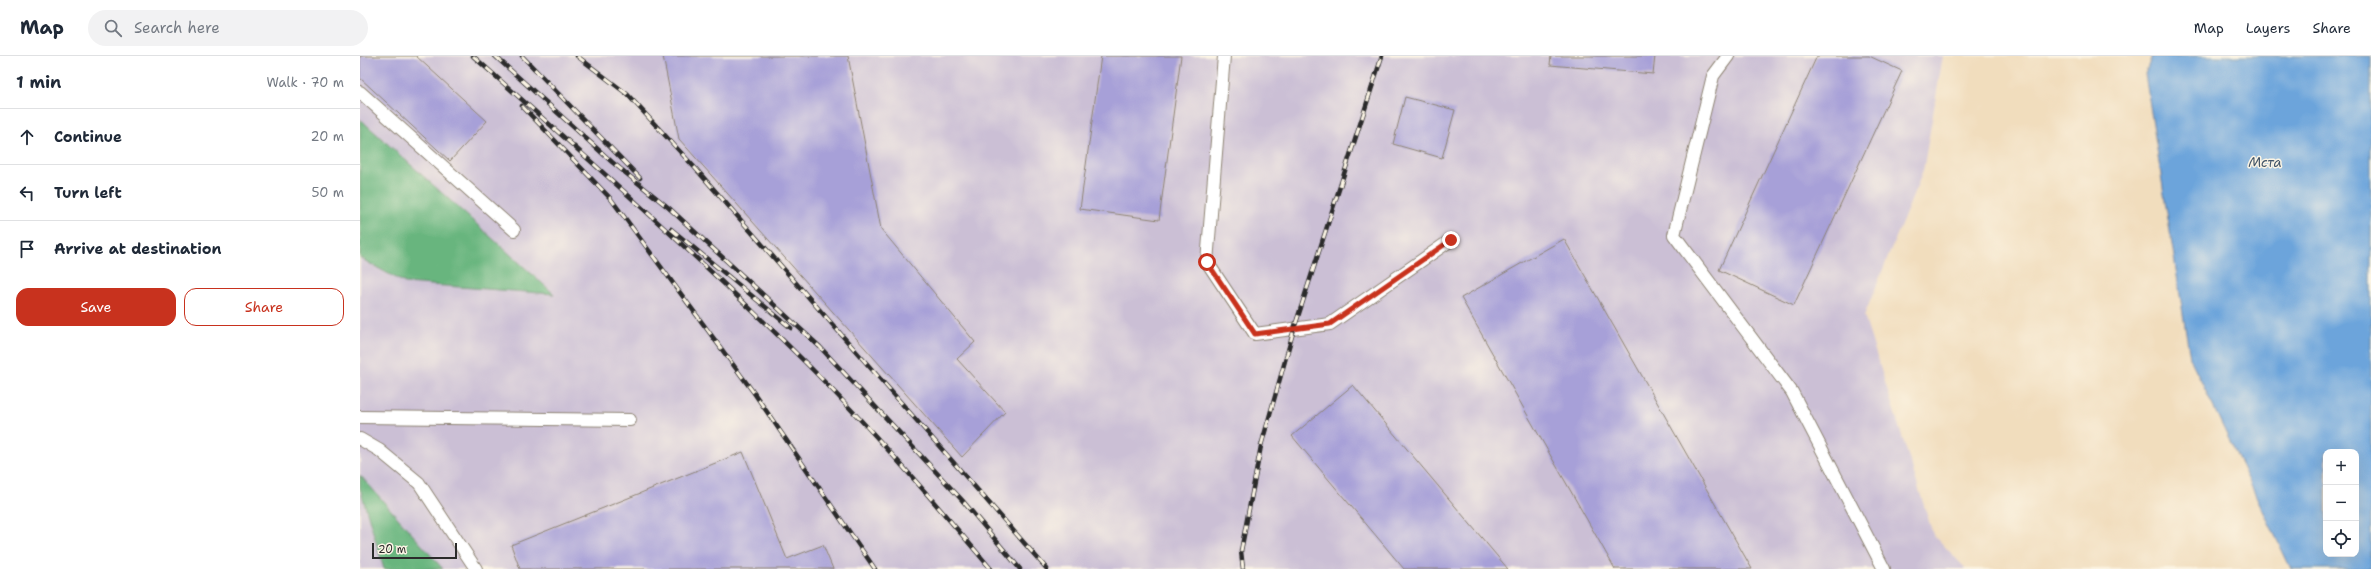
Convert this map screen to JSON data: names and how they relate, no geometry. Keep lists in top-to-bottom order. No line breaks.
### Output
{"water":["Мста"],"scale_bar":"20 m","page":{"header":"Map","search":"Search here","nav":["Map","Layers","Share"],"heading":["1 min","Walk · 70 m"],"list":[["Continue","20 m"],["Turn left","50 m"],"Arrive at destination"],"buttons":["Save","Share"],"map_buttons":["+","−"],"scale":"20 m"}}
